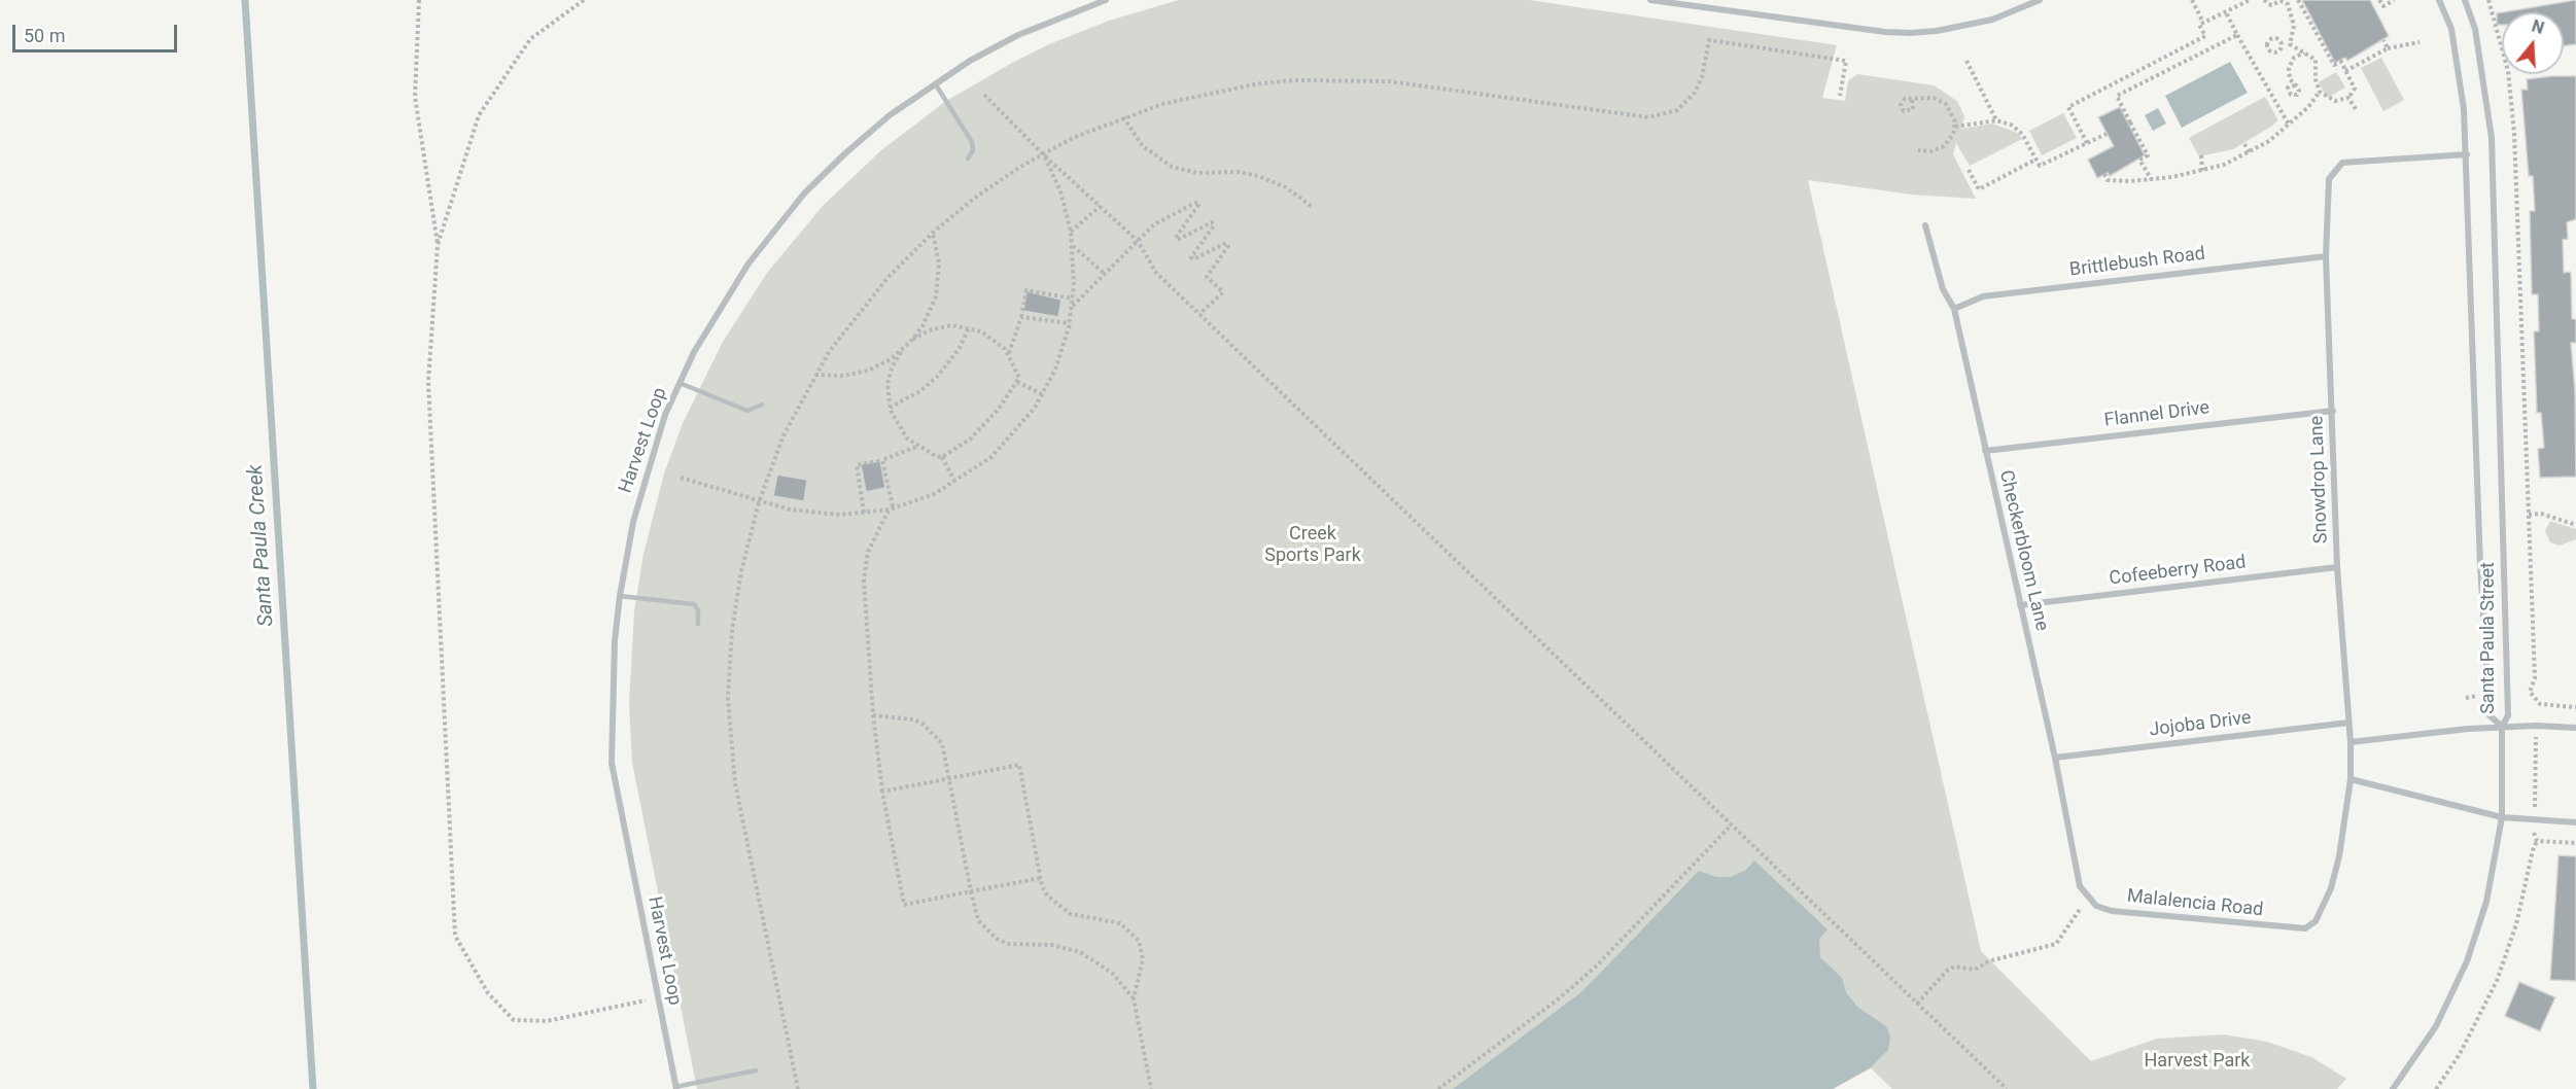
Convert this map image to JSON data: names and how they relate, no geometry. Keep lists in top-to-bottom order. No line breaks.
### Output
{"streets":{"street":["Brittlebush Road","Flannel Drive","Harvest Loop","Snowdrop Lane","Checkerbloom Lane","Cofeeberry Road","Santa Paula Street","Jojoba Drive","Malalencia Road"]},"crossings":[["Brittlebush Road","Snowdrop Lane"],["Brittlebush Road","Checkerbloom Lane"],["Flannel Drive","Snowdrop Lane"],["Flannel Drive","Checkerbloom Lane"],["Snowdrop Lane","Cofeeberry Road"],["Snowdrop Lane","Santa Paula Street"],["Snowdrop Lane","Jojoba Drive"],["Snowdrop Lane","Malalencia Road"],["Checkerbloom Lane","Cofeeberry Road"],["Checkerbloom Lane","Jojoba Drive"],["Checkerbloom Lane","Malalencia Road"]],"water":["Santa Paula Creek"],"parks":["Creek Sports Park","Harvest Park"],"scale_bar":"50 m","north":"top"}
